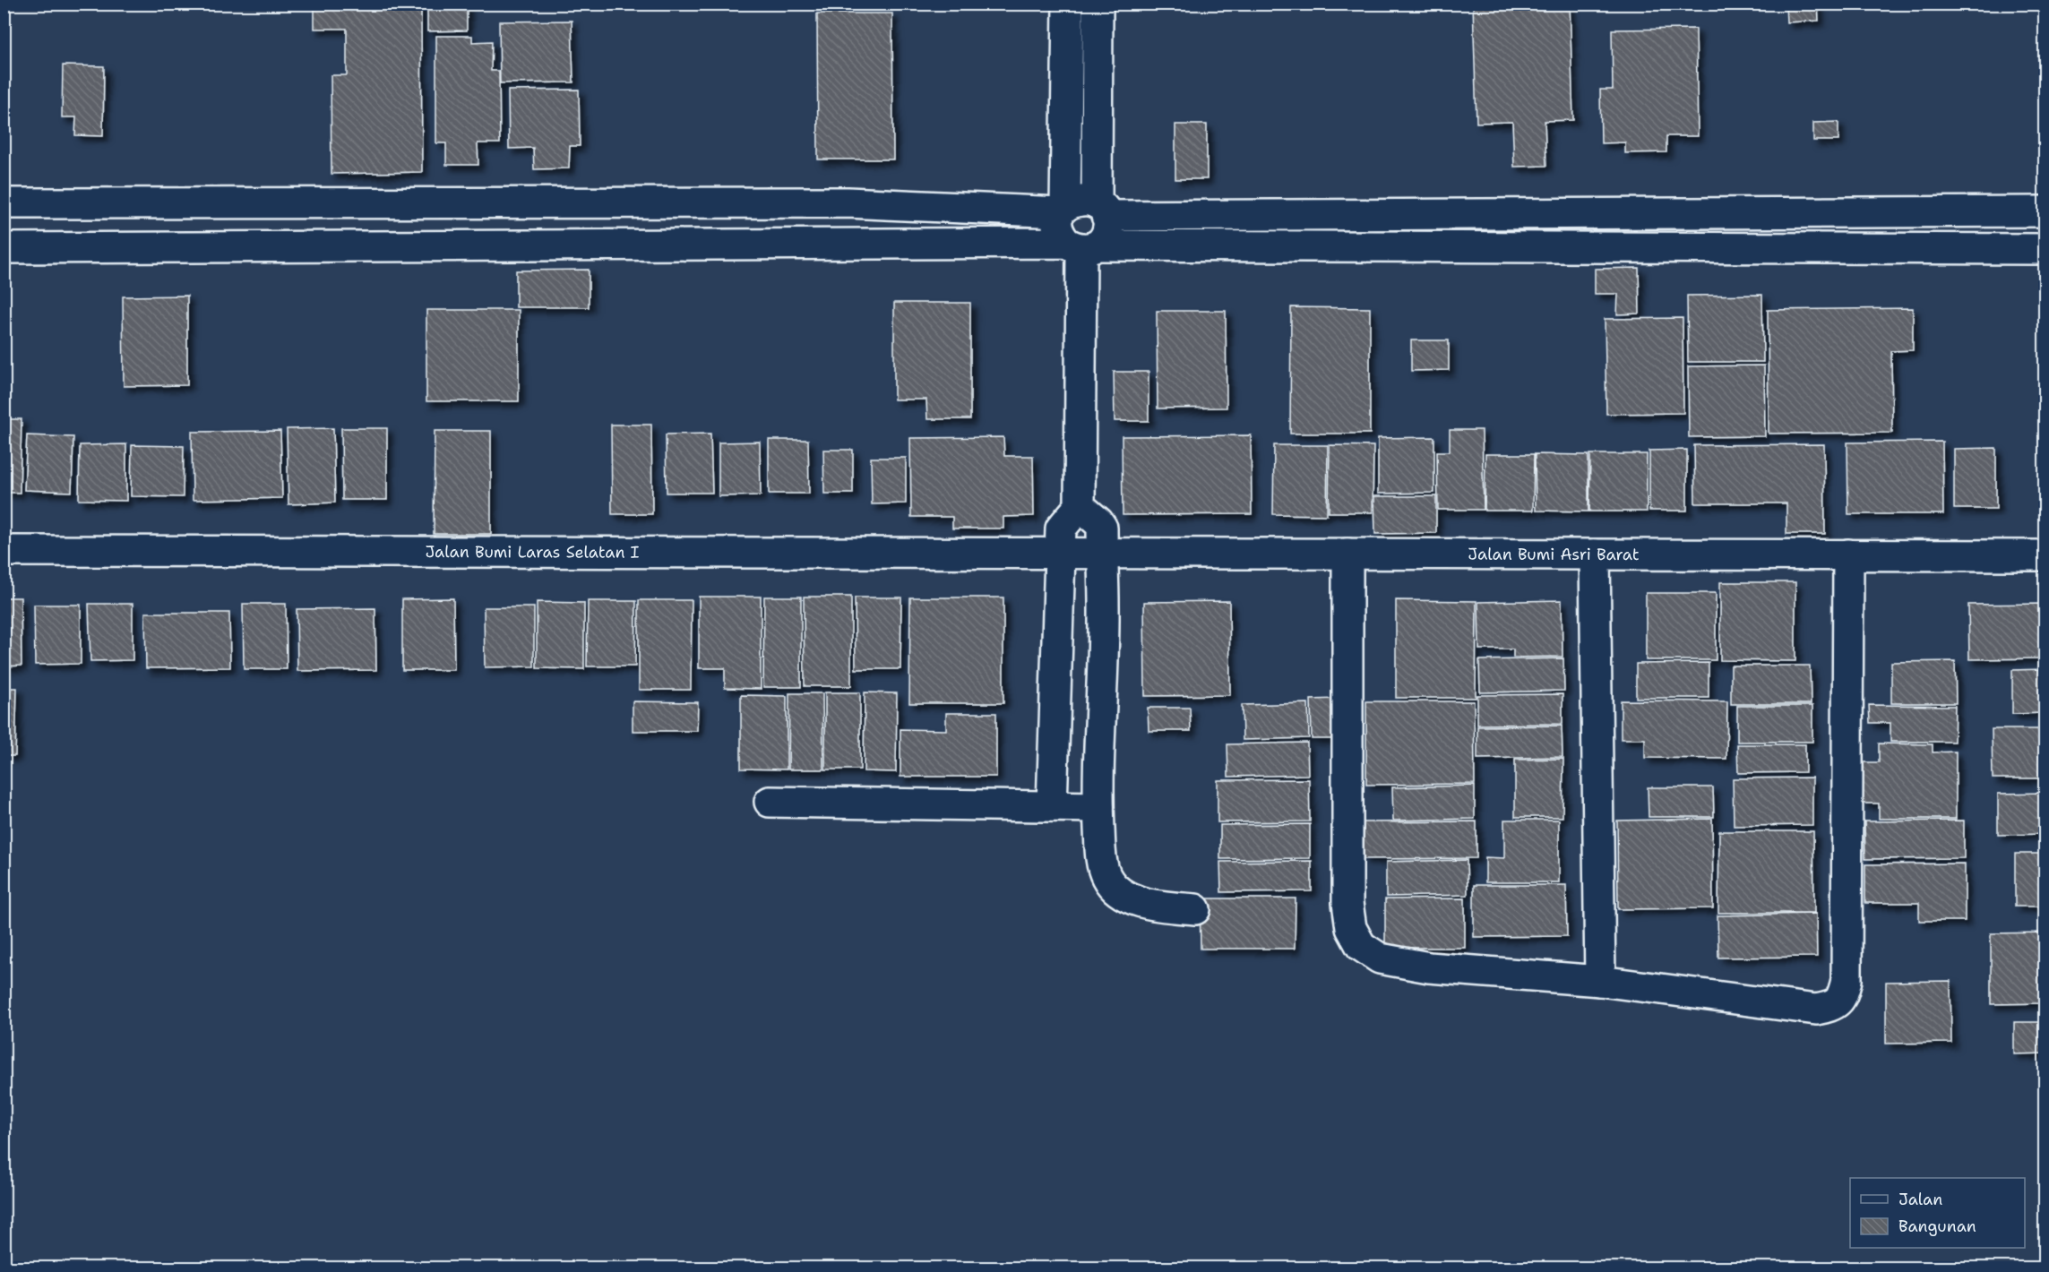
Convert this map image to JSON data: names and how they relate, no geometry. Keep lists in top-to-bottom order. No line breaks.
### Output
{"streets":{"street":["Jalan Bumi Laras Selatan I","Jalan Bumi Asri Barat"]},"crossings":[["Jalan Bumi Laras Selatan I","Jalan Bumi Asri Barat"]],"legend":["Jalan","Bangunan"]}
